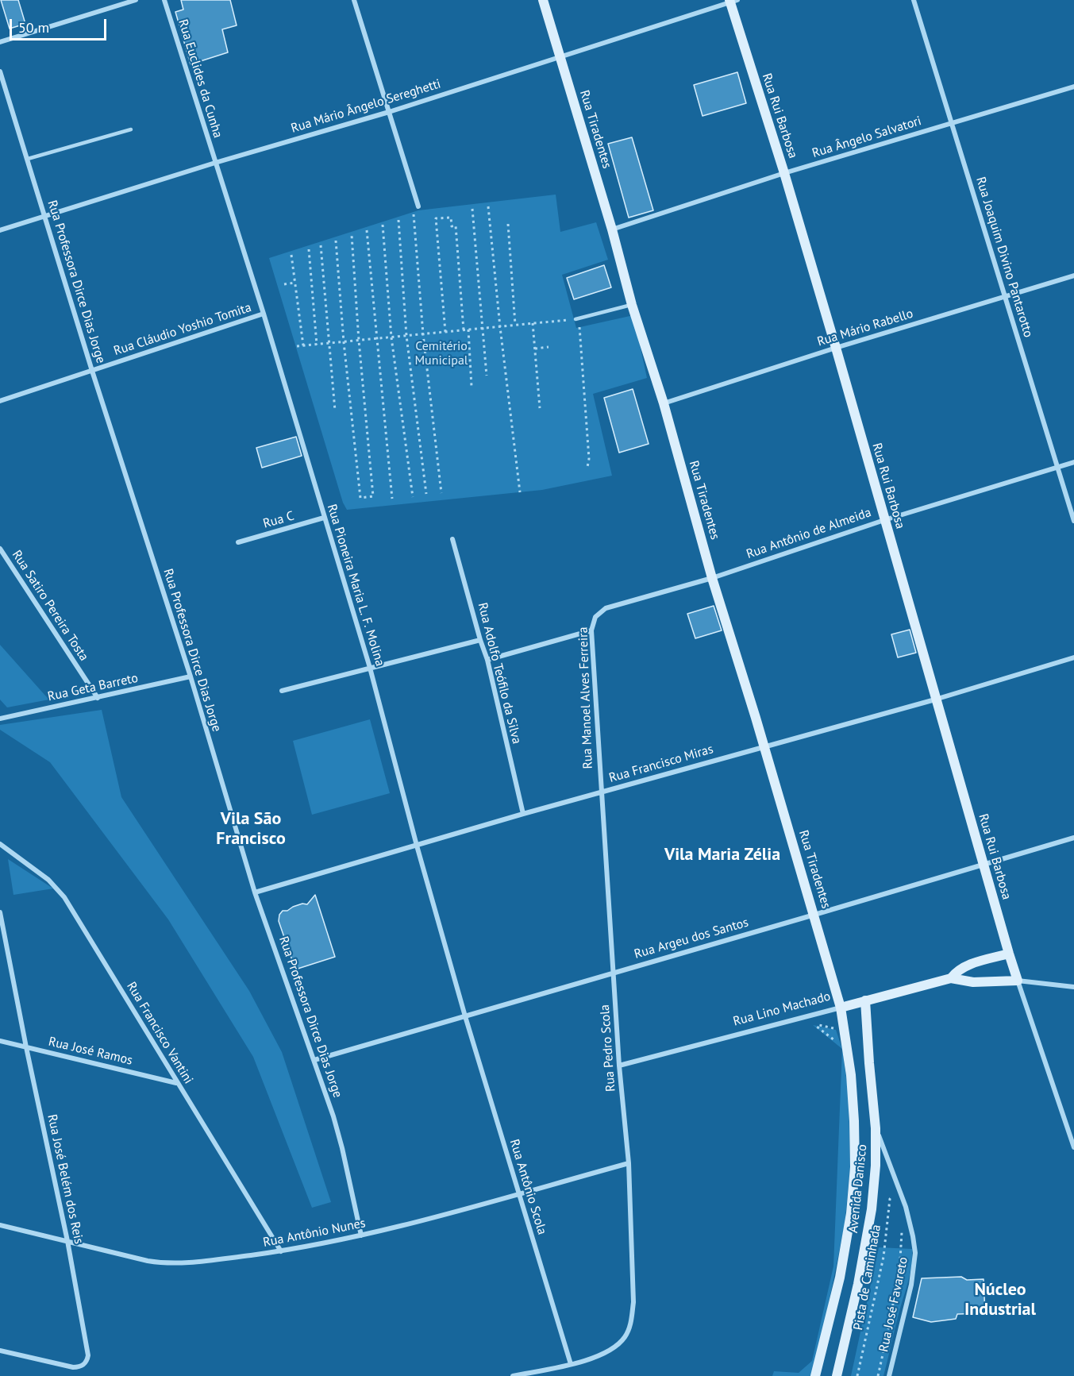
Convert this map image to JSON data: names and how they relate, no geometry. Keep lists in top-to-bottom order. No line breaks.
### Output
{"streets":{"main road":["Rua Rui Barbosa","Rua Tiradentes","Rua Lino Machado","Avenida Danisco"],"street":["Rua Euclides da Cunha","Rua Mário Ângelo Sereghetti","Rua Ângelo Salvatori","Rua Joaquim Divino Pantarotto","Rua Professora Dirce Dias Jorge","Rua Mário Rabello","Rua Cláudio Yoshio Tomita","Rua C","Rua Antônio de Almeida","Rua Pioneira Maria L. F. Molina","Rua Satiro Pereira Tosta","Rua Adolfo Teófilo da Silva","Rua Geta Barreto","Rua Manoel Alves Ferreira","Rua Francisco Miras","Rua Argeu dos Santos","Rua Francisco Vantini","Rua Pedro Scola","Rua José Ramos","Rua José Belém dos Reis","Rua Antônio Scola","Rua Antônio Nunes","Rua José Favareto"],"path":["Pista de Caminhada"]},"crossings":[["Rua Euclides da Cunha","Rua Mário Ângelo Sereghetti"],["Rua Euclides da Cunha","Rua Pioneira Maria L. F. Molina"],["Rua Mário Ângelo Sereghetti","Rua Rui Barbosa"],["Rua Mário Ângelo Sereghetti","Rua Tiradentes"],["Rua Mário Ângelo Sereghetti","Rua Professora Dirce Dias Jorge"],["Rua Mário Ângelo Sereghetti","Rua Pioneira Maria L. F. Molina"],["Rua Rui Barbosa","Rua Ângelo Salvatori"],["Rua Rui Barbosa","Rua Mário Rabello"],["Rua Rui Barbosa","Rua Antônio de Almeida"],["Rua Rui Barbosa","Rua Francisco Miras"],["Rua Rui Barbosa","Rua Argeu dos Santos"],["Rua Rui Barbosa","Rua Lino Machado"],["Rua Tiradentes","Rua Ângelo Salvatori"],["Rua Tiradentes","Rua Mário Rabello"],["Rua Tiradentes","Rua Antônio de Almeida"],["Rua Tiradentes","Rua Francisco Miras"],["Rua Tiradentes","Rua Argeu dos Santos"],["Rua Tiradentes","Rua Lino Machado"],["Rua Tiradentes","Avenida Danisco"],["Rua Ângelo Salvatori","Rua Joaquim Divino Pantarotto"],["Rua Joaquim Divino Pantarotto","Rua Mário Rabello"],["Rua Joaquim Divino Pantarotto","Rua Antônio de Almeida"],["Rua Professora Dirce Dias Jorge","Rua Cláudio Yoshio Tomita"],["Rua Professora Dirce Dias Jorge","Rua Geta Barreto"],["Rua Professora Dirce Dias Jorge","Rua Francisco Miras"],["Rua Professora Dirce Dias Jorge","Rua Argeu dos Santos"],["Rua Professora Dirce Dias Jorge","Rua Antônio Nunes"],["Rua Cláudio Yoshio Tomita","Rua Pioneira Maria L. F. Molina"],["Rua C","Rua Pioneira Maria L. F. Molina"],["Rua Antônio de Almeida","Rua Manoel Alves Ferreira"],["Rua Pioneira Maria L. F. Molina","Rua Francisco Miras"],["Rua Pioneira Maria L. F. Molina","Rua Argeu dos Santos"],["Rua Pioneira Maria L. F. Molina","Rua Antônio Scola"],["Rua Satiro Pereira Tosta","Rua Geta Barreto"],["Rua Adolfo Teófilo da Silva","Rua Francisco Miras"],["Rua Manoel Alves Ferreira","Rua Francisco Miras"],["Rua Manoel Alves Ferreira","Rua Pedro Scola"],["Rua Francisco Miras","Rua Pedro Scola"],["Rua Argeu dos Santos","Rua Pedro Scola"],["Rua Argeu dos Santos","Rua Antônio Scola"],["Rua Lino Machado","Rua Pedro Scola"],["Rua Lino Machado","Avenida Danisco"],["Rua Francisco Vantini","Rua José Ramos"],["Rua Francisco Vantini","Rua Antônio Nunes"],["Rua Pedro Scola","Rua Antônio Scola"],["Rua Pedro Scola","Rua Antônio Nunes"],["Rua José Ramos","Rua José Belém dos Reis"],["Rua José Belém dos Reis","Rua Antônio Nunes"],["Rua Antônio Scola","Rua Antônio Nunes"],["Avenida Danisco","Rua José Favareto"]],"districts":["Vila São Francisco","Vila Maria Zélia","Núcleo Industrial"],"parks":["Cemitério Municipal"],"scale_bar":"50 m"}
